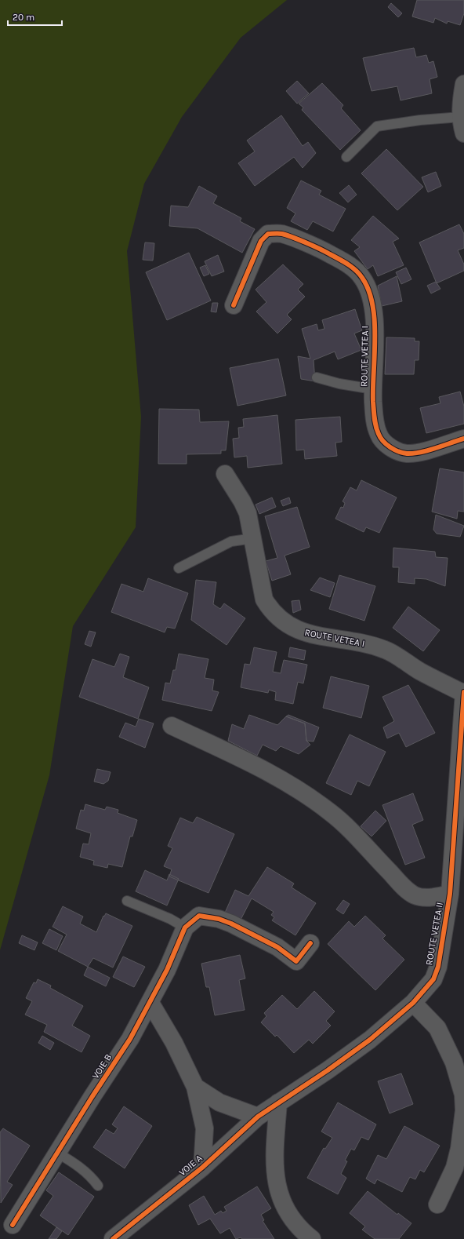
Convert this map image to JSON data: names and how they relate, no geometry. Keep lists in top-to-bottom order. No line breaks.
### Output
{"streets":{"street":["ROUTE VETEA I","ROUTE VETEA II","VOIE B","VOIE A"]},"crossings":[["ROUTE VETEA I","ROUTE VETEA II"],["ROUTE VETEA II","VOIE A"]],"scale_bar":"20 m"}
